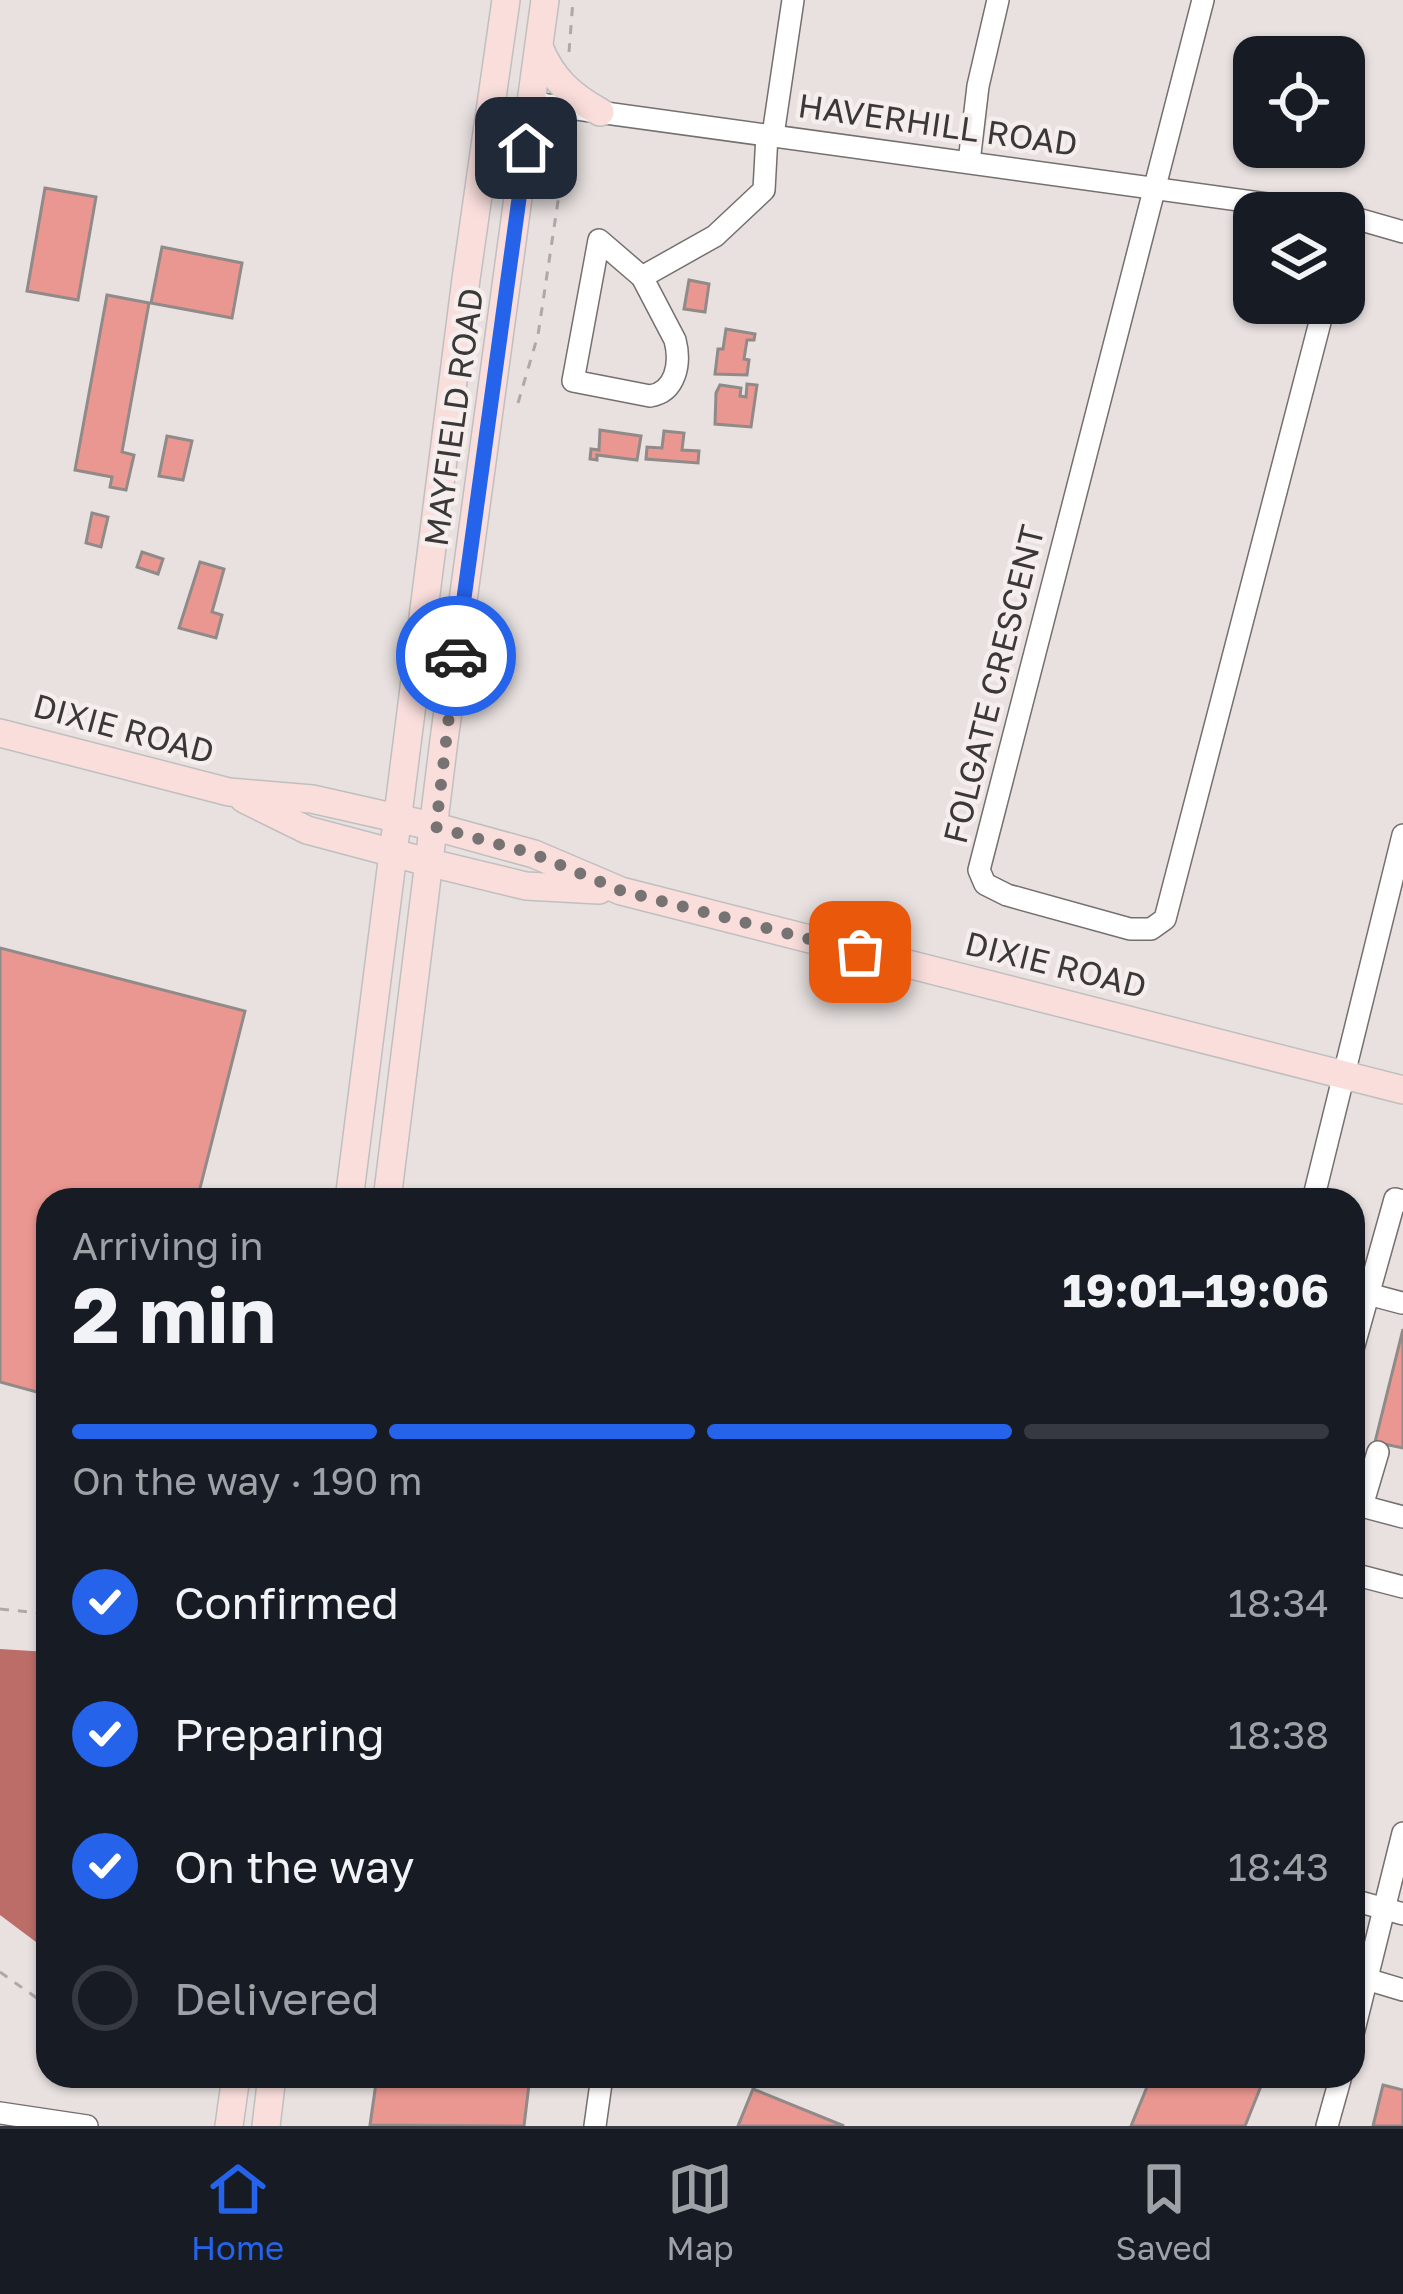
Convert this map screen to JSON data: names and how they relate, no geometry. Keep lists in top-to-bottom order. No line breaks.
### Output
{"streets":{"main road":["MAYFIELD ROAD","DIXIE ROAD"],"street":["HAVERHILL ROAD","FOLGATE CRESCENT"]},"crossings":[["HAVERHILL ROAD","MAYFIELD ROAD"],["HAVERHILL ROAD","FOLGATE CRESCENT"],["MAYFIELD ROAD","DIXIE ROAD"]],"page":{"heading":["2 min","Arriving in","19:01–19:06"],"bar":"On the way · 190 m","list":[["Confirmed","18:34"],["Preparing","18:38"],["On the way","18:43"],"Delivered"],"tabs":["Home","Map","Saved"]}}
